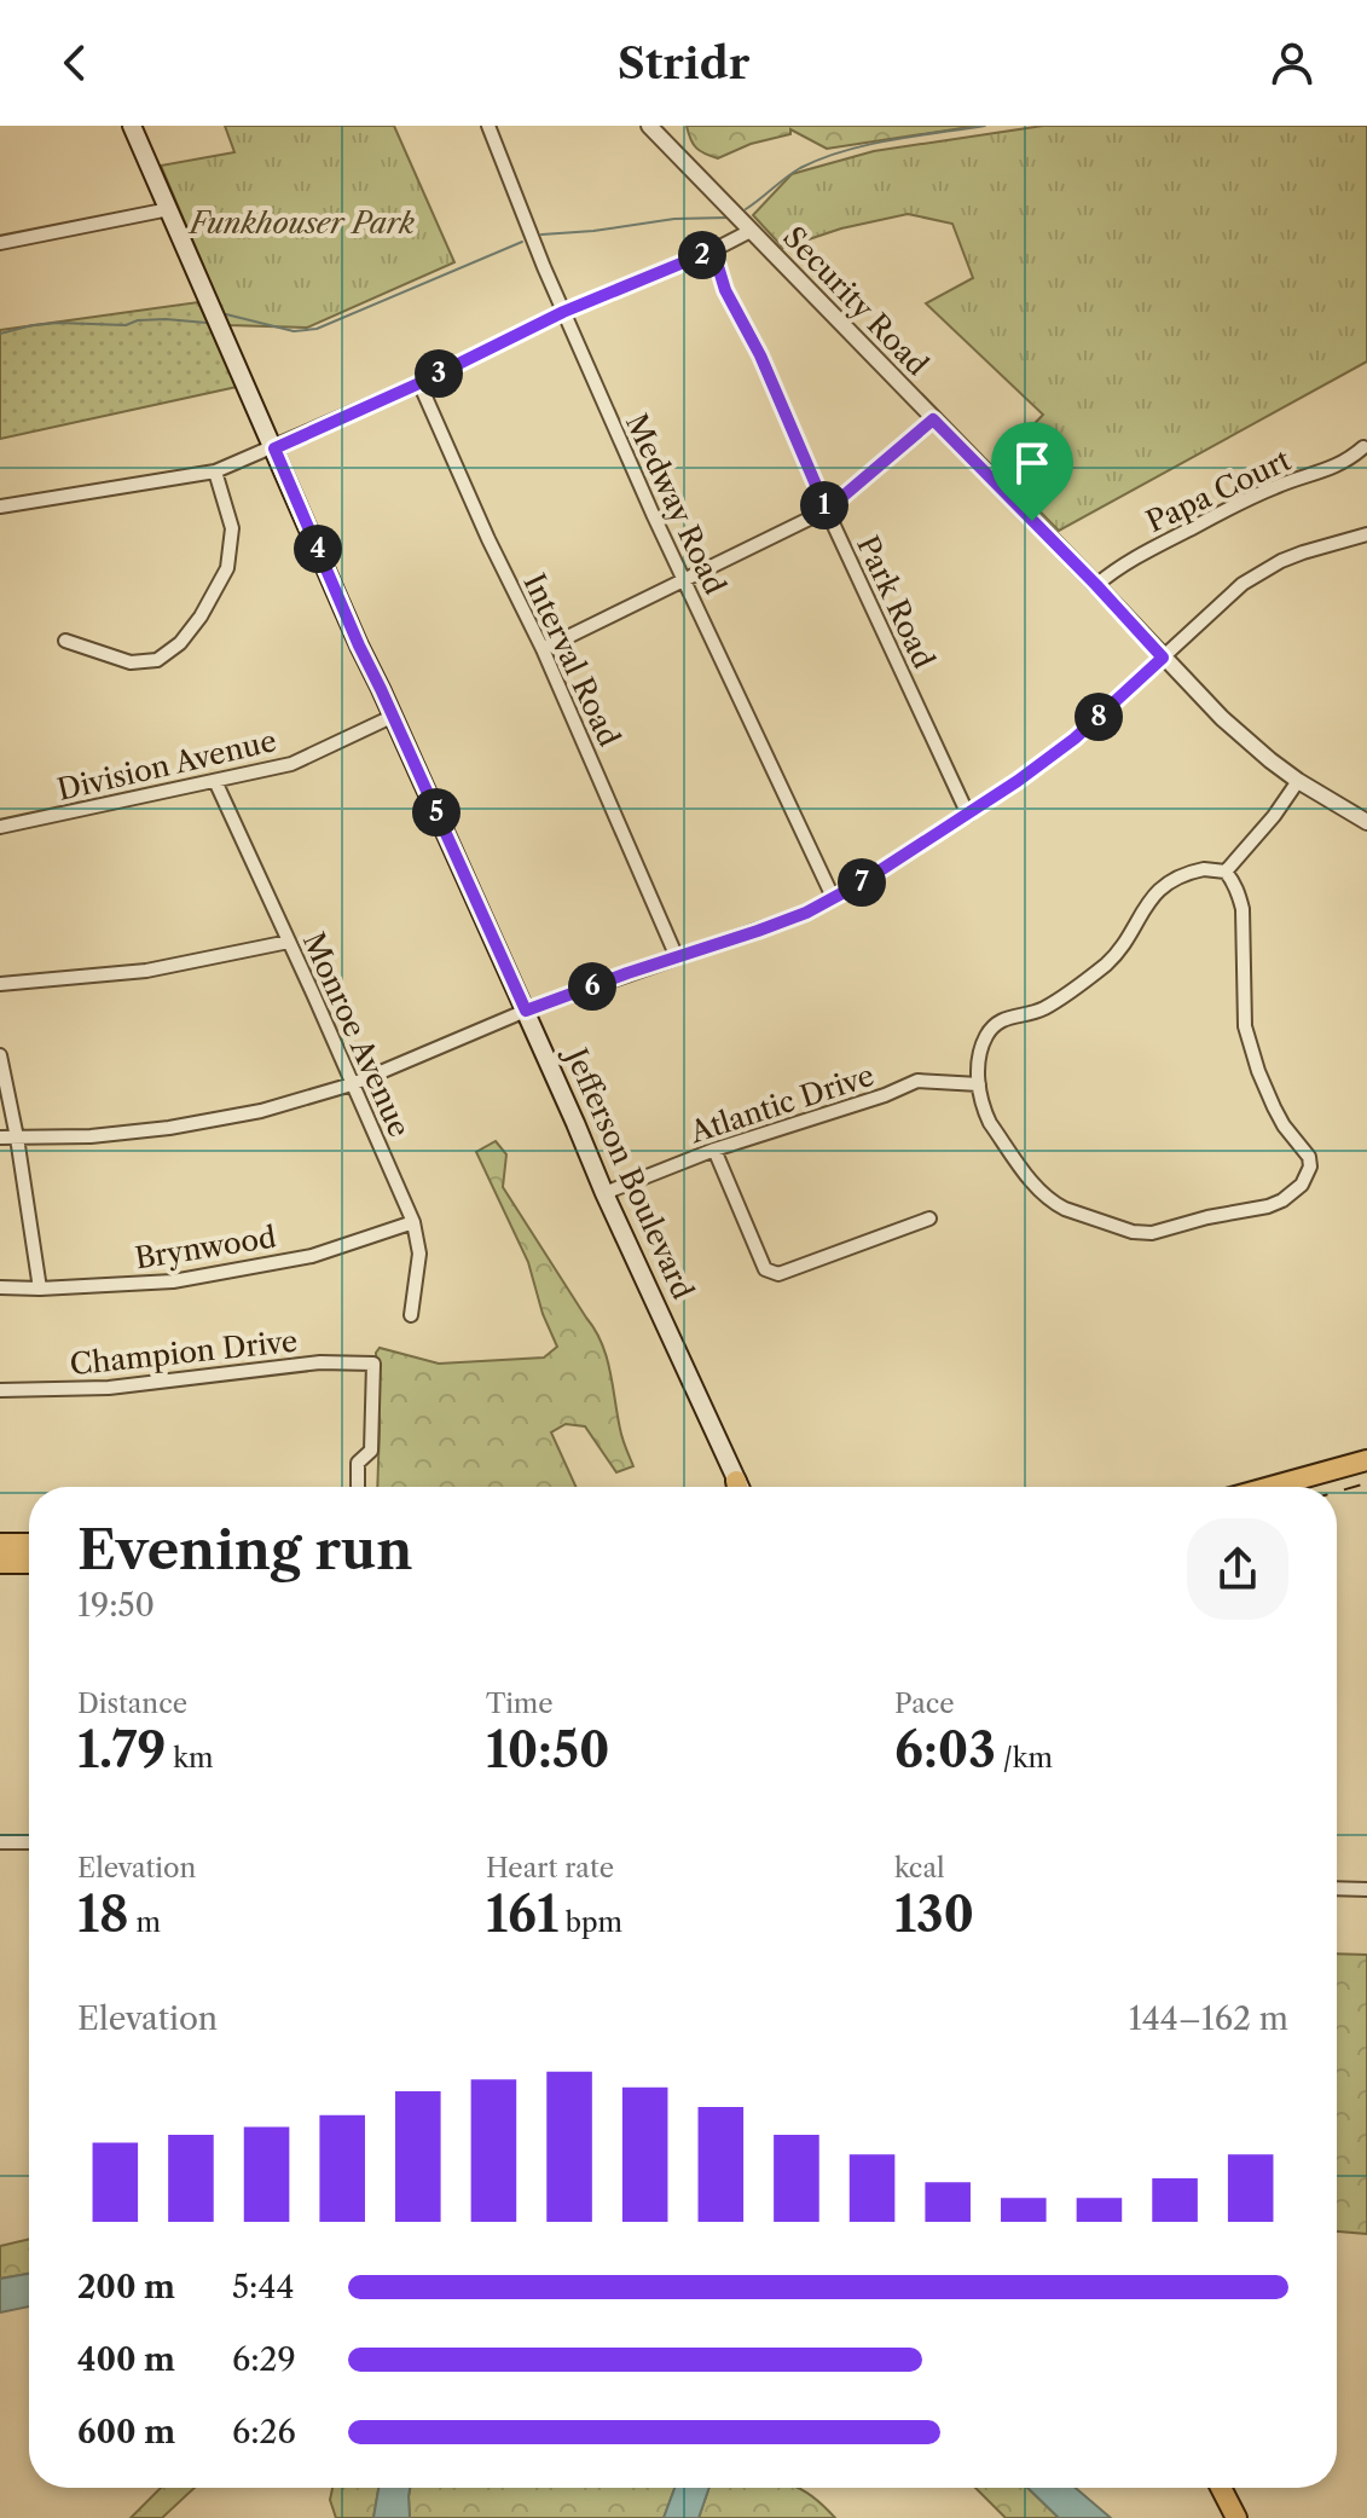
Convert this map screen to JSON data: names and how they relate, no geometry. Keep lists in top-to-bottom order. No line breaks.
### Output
{"streets":{"main road":["Jefferson Boulevard"],"street":["Security Road","Papa Court","Medway Road","Park Road","Interval Road","Division Avenue","Monroe Avenue","Atlantic Drive","Brynwood","Champion Drive"]},"crossings":[["Security Road","Papa Court"],["Division Avenue","Monroe Avenue"],["Division Avenue","Jefferson Boulevard"],["Monroe Avenue","Brynwood"],["Atlantic Drive","Jefferson Boulevard"]],"parks":["Funkhouser Park"],"page":{"header":"Stridr","pins":["2","3","1","4","8","5","7","6"],"heading":["Evening run","19:50"],"stats":[["Distance","1.79 km"],["Time","10:50"],["Pace","6:03 /km"],["Elevation","18 m"],["Heart rate","161 bpm"],["kcal","130"]],"chart":["Elevation","144–162 m"],"list":[{"name":"200 m","note":"5:44"},{"name":"400 m","note":"6:29"},{"name":"600 m","note":"6:26"}]}}
